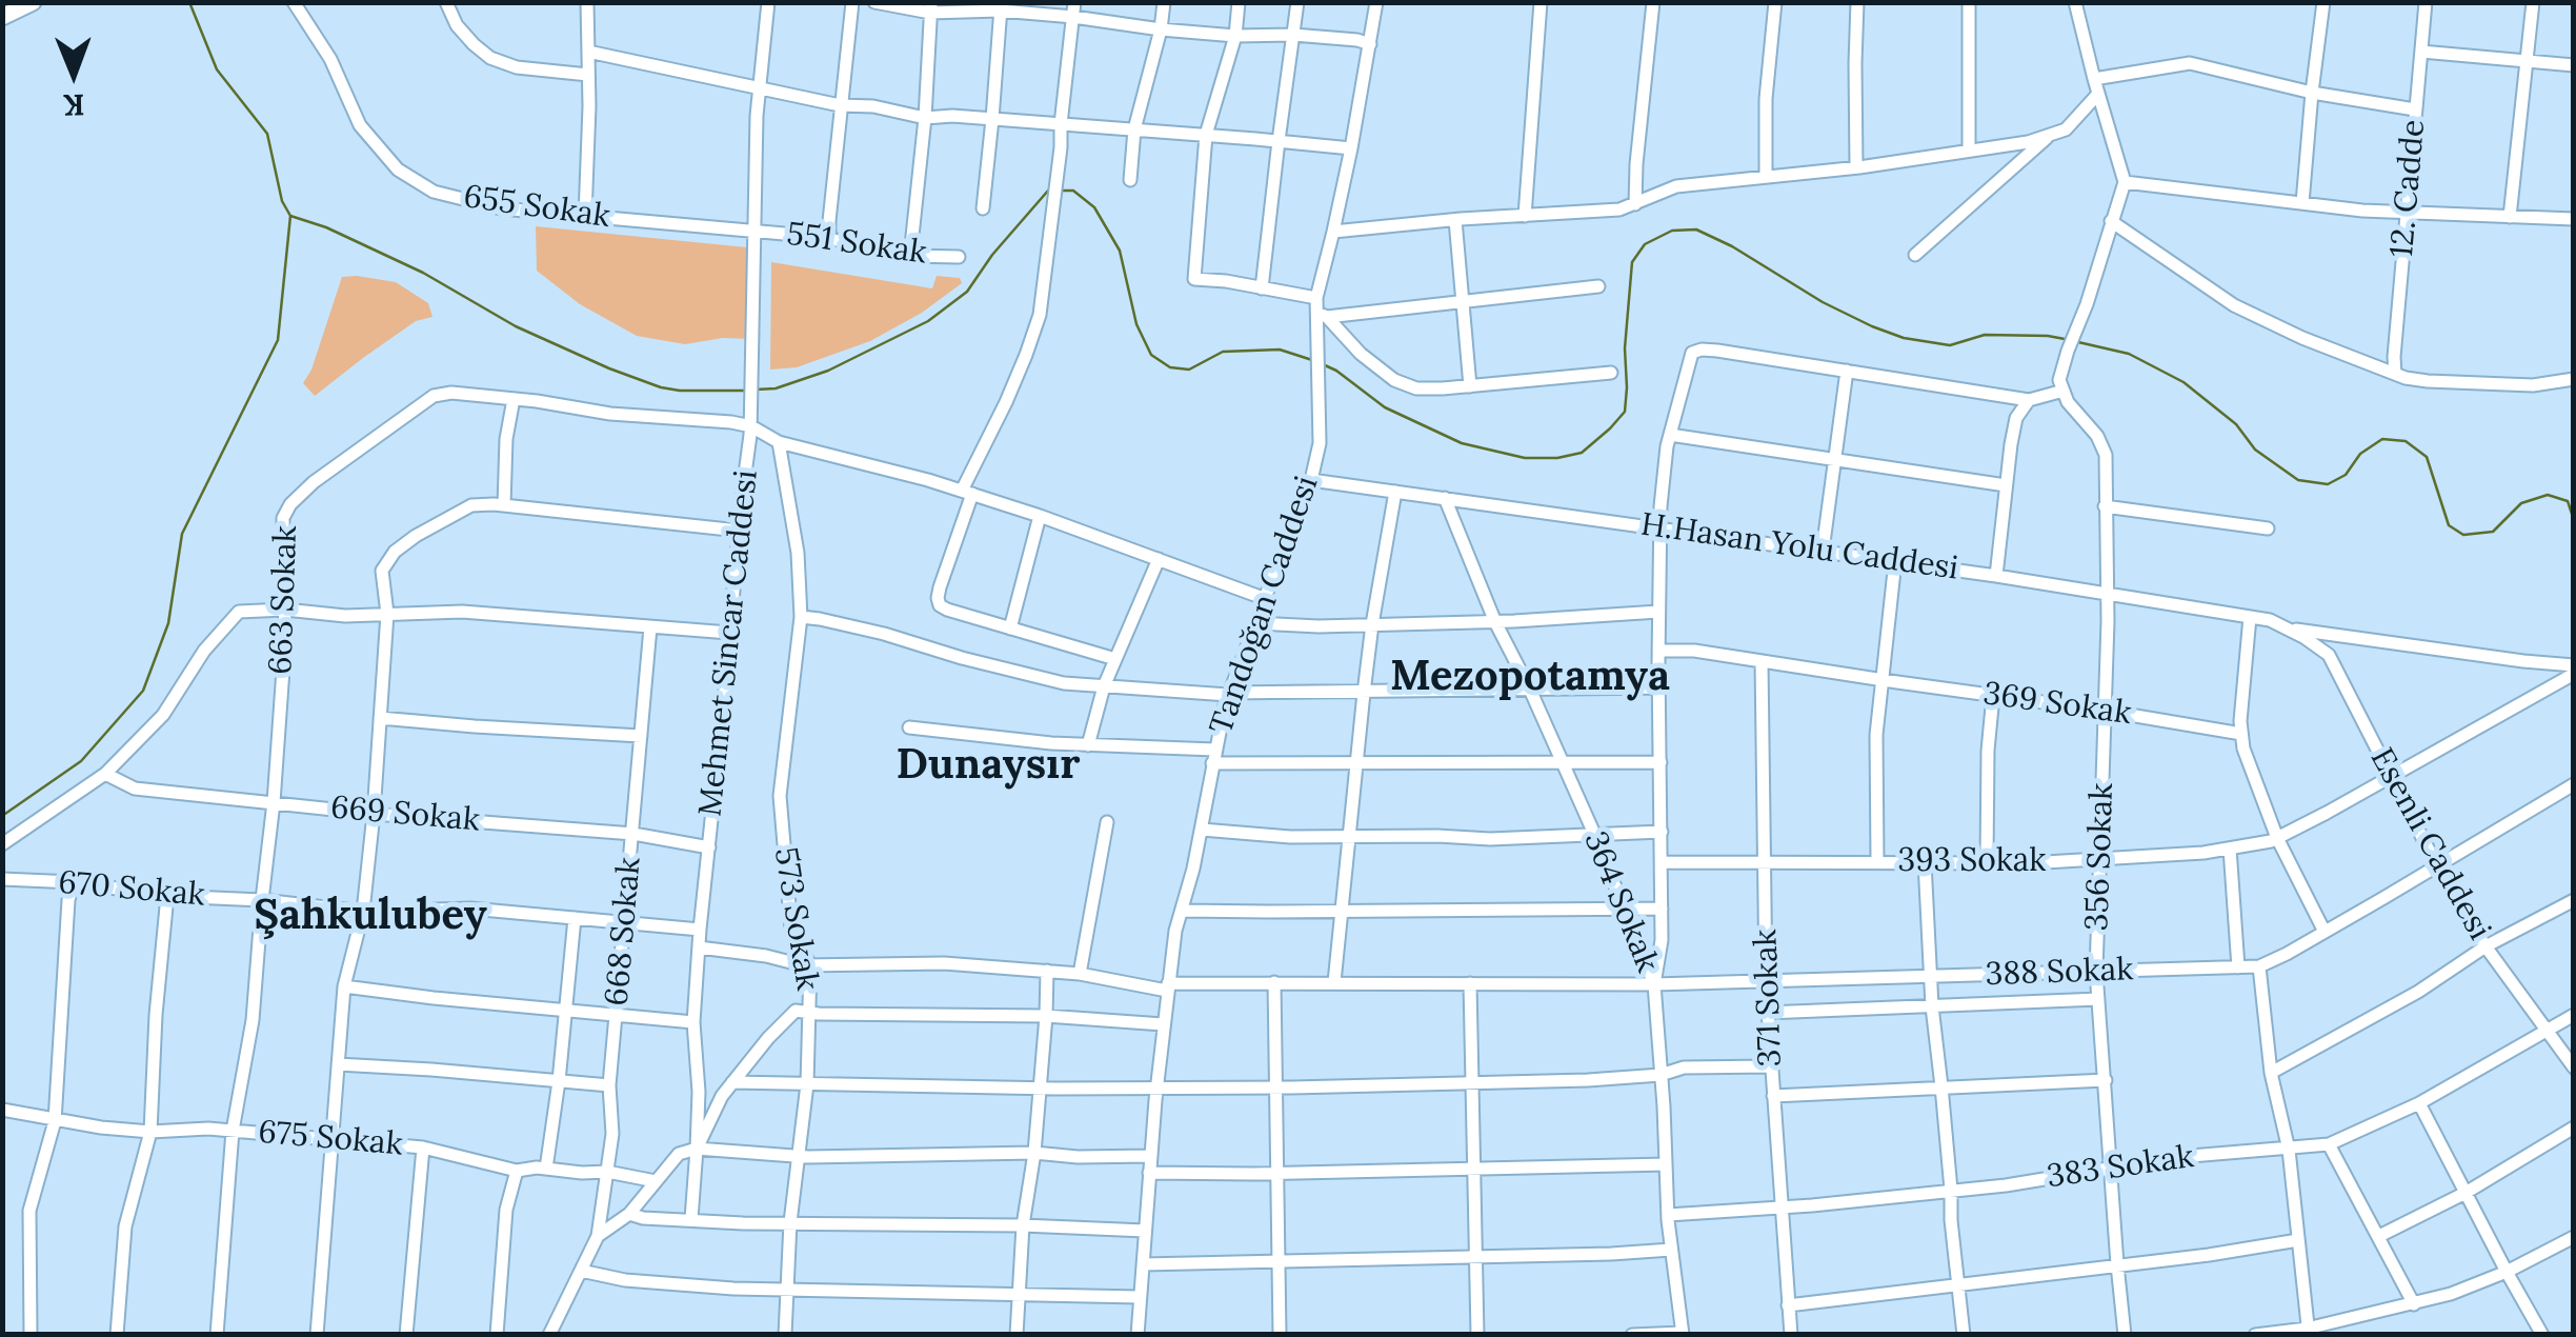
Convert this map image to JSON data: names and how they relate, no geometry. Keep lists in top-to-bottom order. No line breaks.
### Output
{"streets":{"street":["12. Cadde","655 Sokak","551 Sokak","H.Hasan Yolu Caddesi","663 Sokak","Tandoğan Caddesi","Mehmet Sincar Caddesi","369 Sokak","669 Sokak","Esenli Caddesi","356 Sokak","393 Sokak","670 Sokak","364 Sokak","573 Sokak","668 Sokak","388 Sokak","371 Sokak","675 Sokak","383 Sokak"]},"crossings":[["655 Sokak","551 Sokak"],["655 Sokak","Mehmet Sincar Caddesi"],["551 Sokak","Mehmet Sincar Caddesi"],["H.Hasan Yolu Caddesi","Tandoğan Caddesi"],["H.Hasan Yolu Caddesi","Esenli Caddesi"],["H.Hasan Yolu Caddesi","356 Sokak"],["H.Hasan Yolu Caddesi","364 Sokak"],["663 Sokak","Mehmet Sincar Caddesi"],["663 Sokak","669 Sokak"],["663 Sokak","670 Sokak"],["663 Sokak","675 Sokak"],["Tandoğan Caddesi","388 Sokak"],["Mehmet Sincar Caddesi","669 Sokak"],["Mehmet Sincar Caddesi","670 Sokak"],["Mehmet Sincar Caddesi","388 Sokak"],["369 Sokak","356 Sokak"],["369 Sokak","371 Sokak"],["669 Sokak","668 Sokak"],["Esenli Caddesi","393 Sokak"],["Esenli Caddesi","388 Sokak"],["Esenli Caddesi","383 Sokak"],["356 Sokak","393 Sokak"],["356 Sokak","388 Sokak"],["356 Sokak","383 Sokak"],["393 Sokak","371 Sokak"],["670 Sokak","668 Sokak"],["364 Sokak","388 Sokak"],["364 Sokak","383 Sokak"],["573 Sokak","388 Sokak"],["668 Sokak","675 Sokak"],["388 Sokak","371 Sokak"],["371 Sokak","383 Sokak"]],"districts":["Mezopotamya","Dunaysır","Şahkulubey"],"north":"bottom"}
